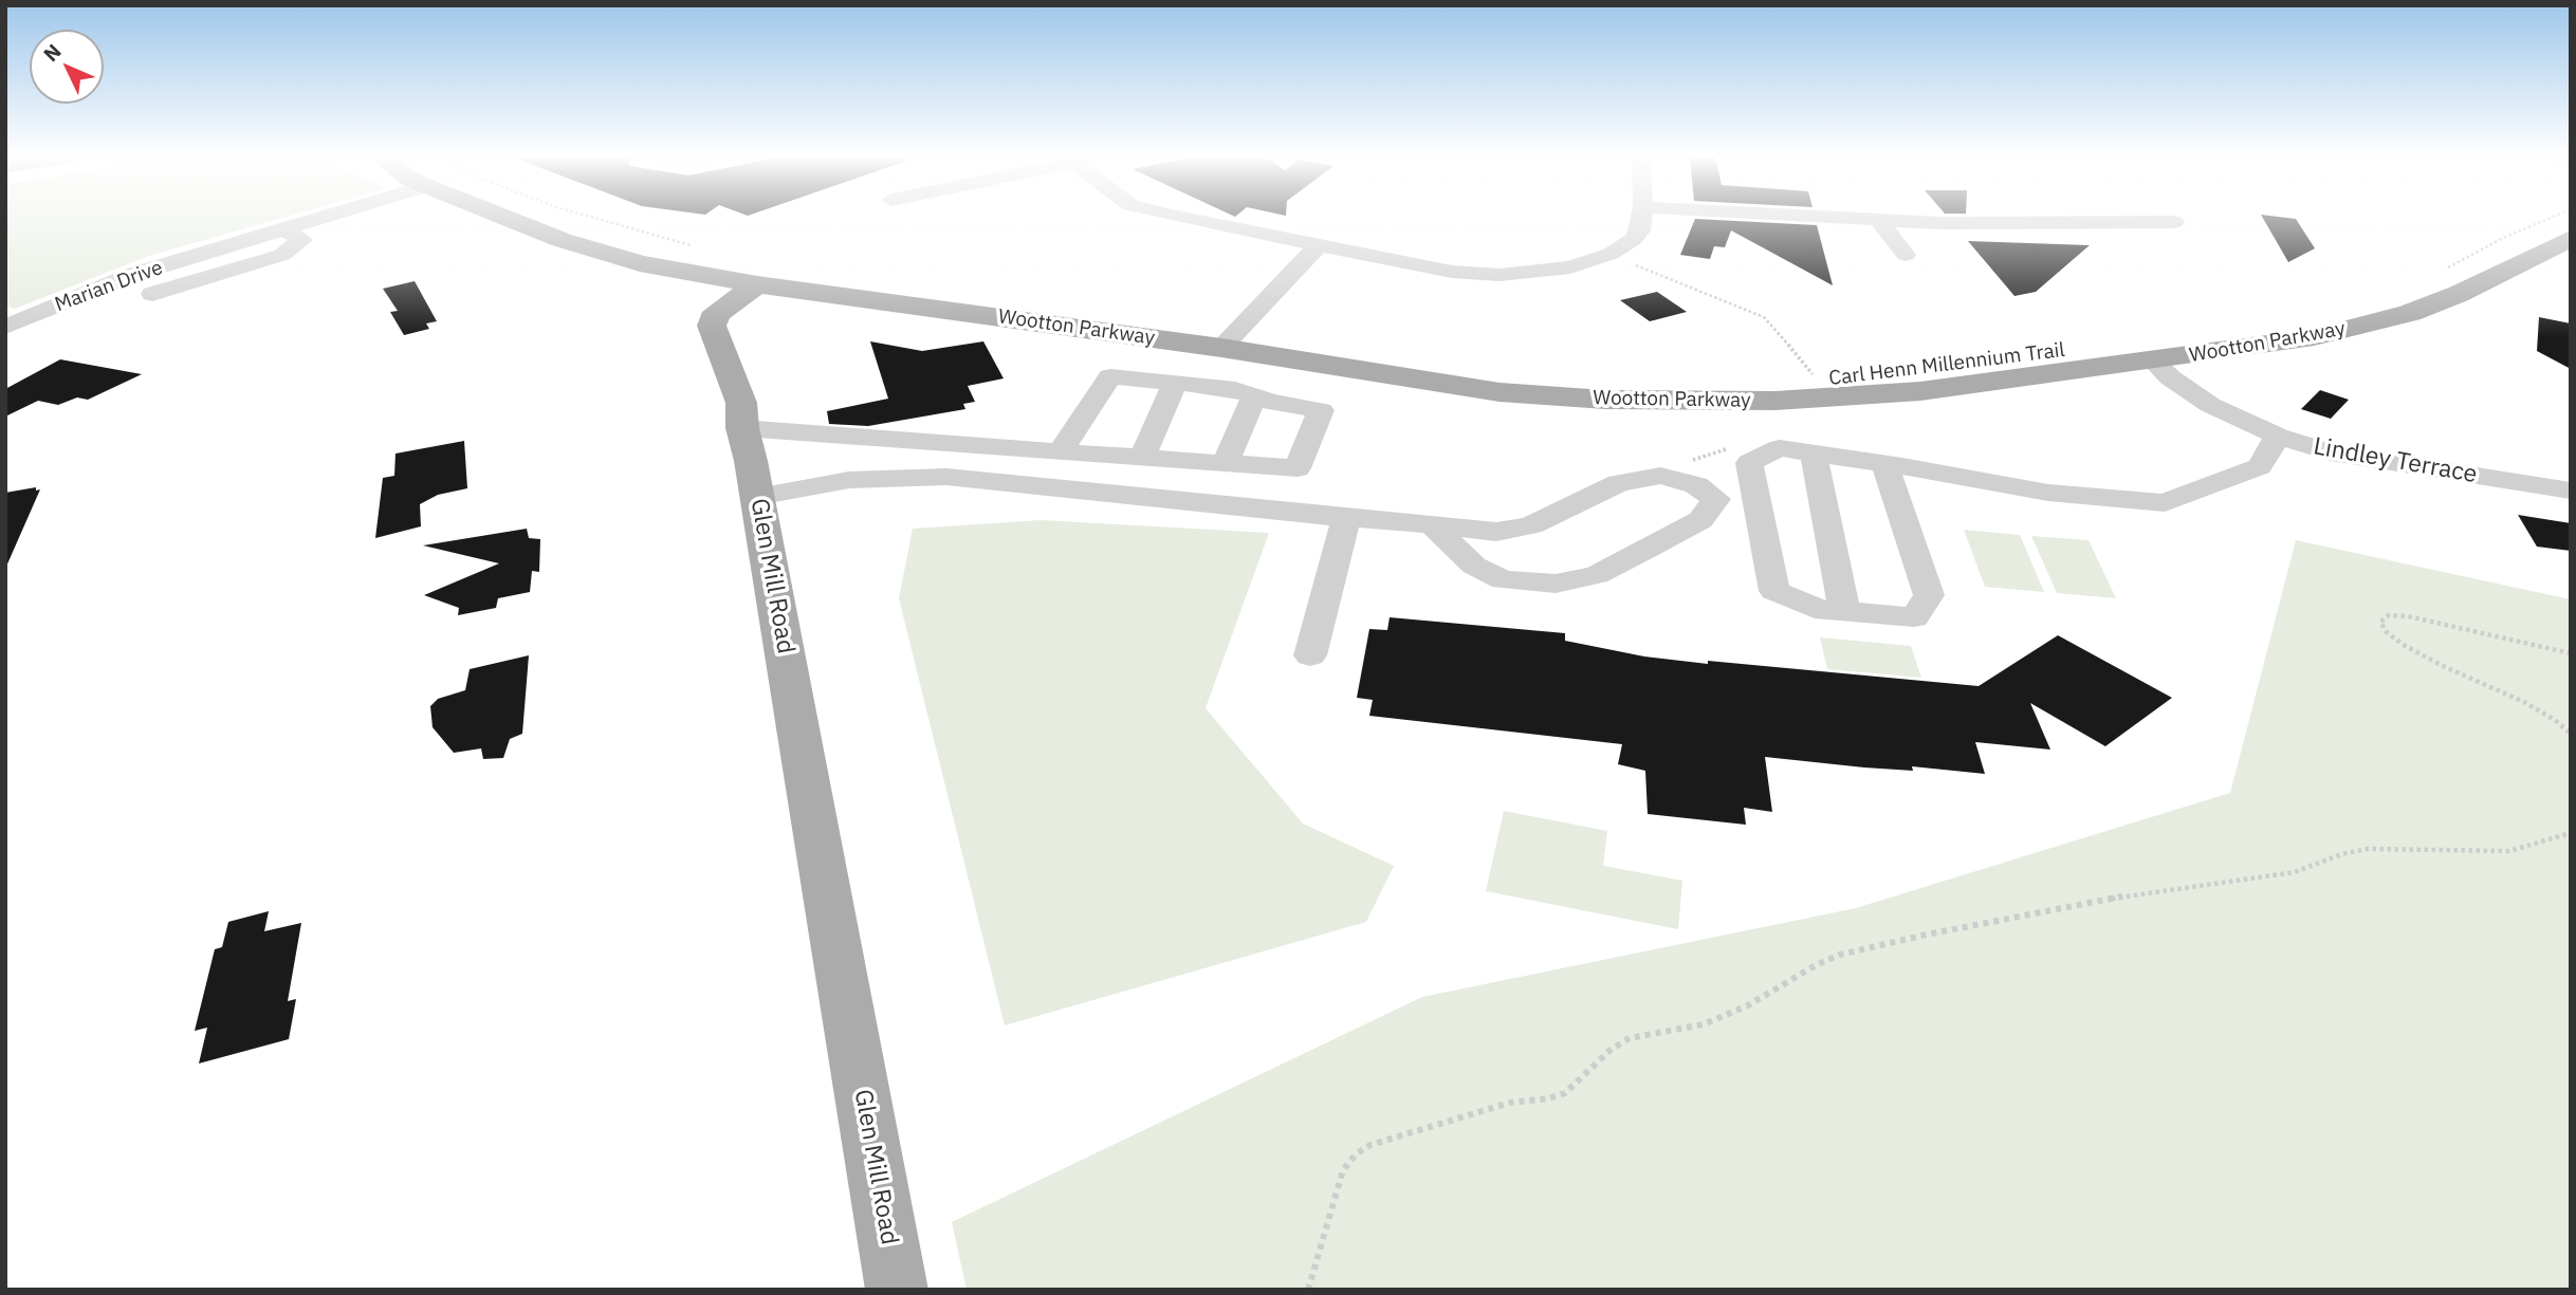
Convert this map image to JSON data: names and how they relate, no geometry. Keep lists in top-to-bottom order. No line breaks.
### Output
{"streets":{"main road":["Wootton Parkway","Glen Mill Road"],"street":["Marian Drive","Lindley Terrace"]},"crossings":[["Wootton Parkway","Lindley Terrace"],["Wootton Parkway","Glen Mill Road"]],"north":"top left"}
